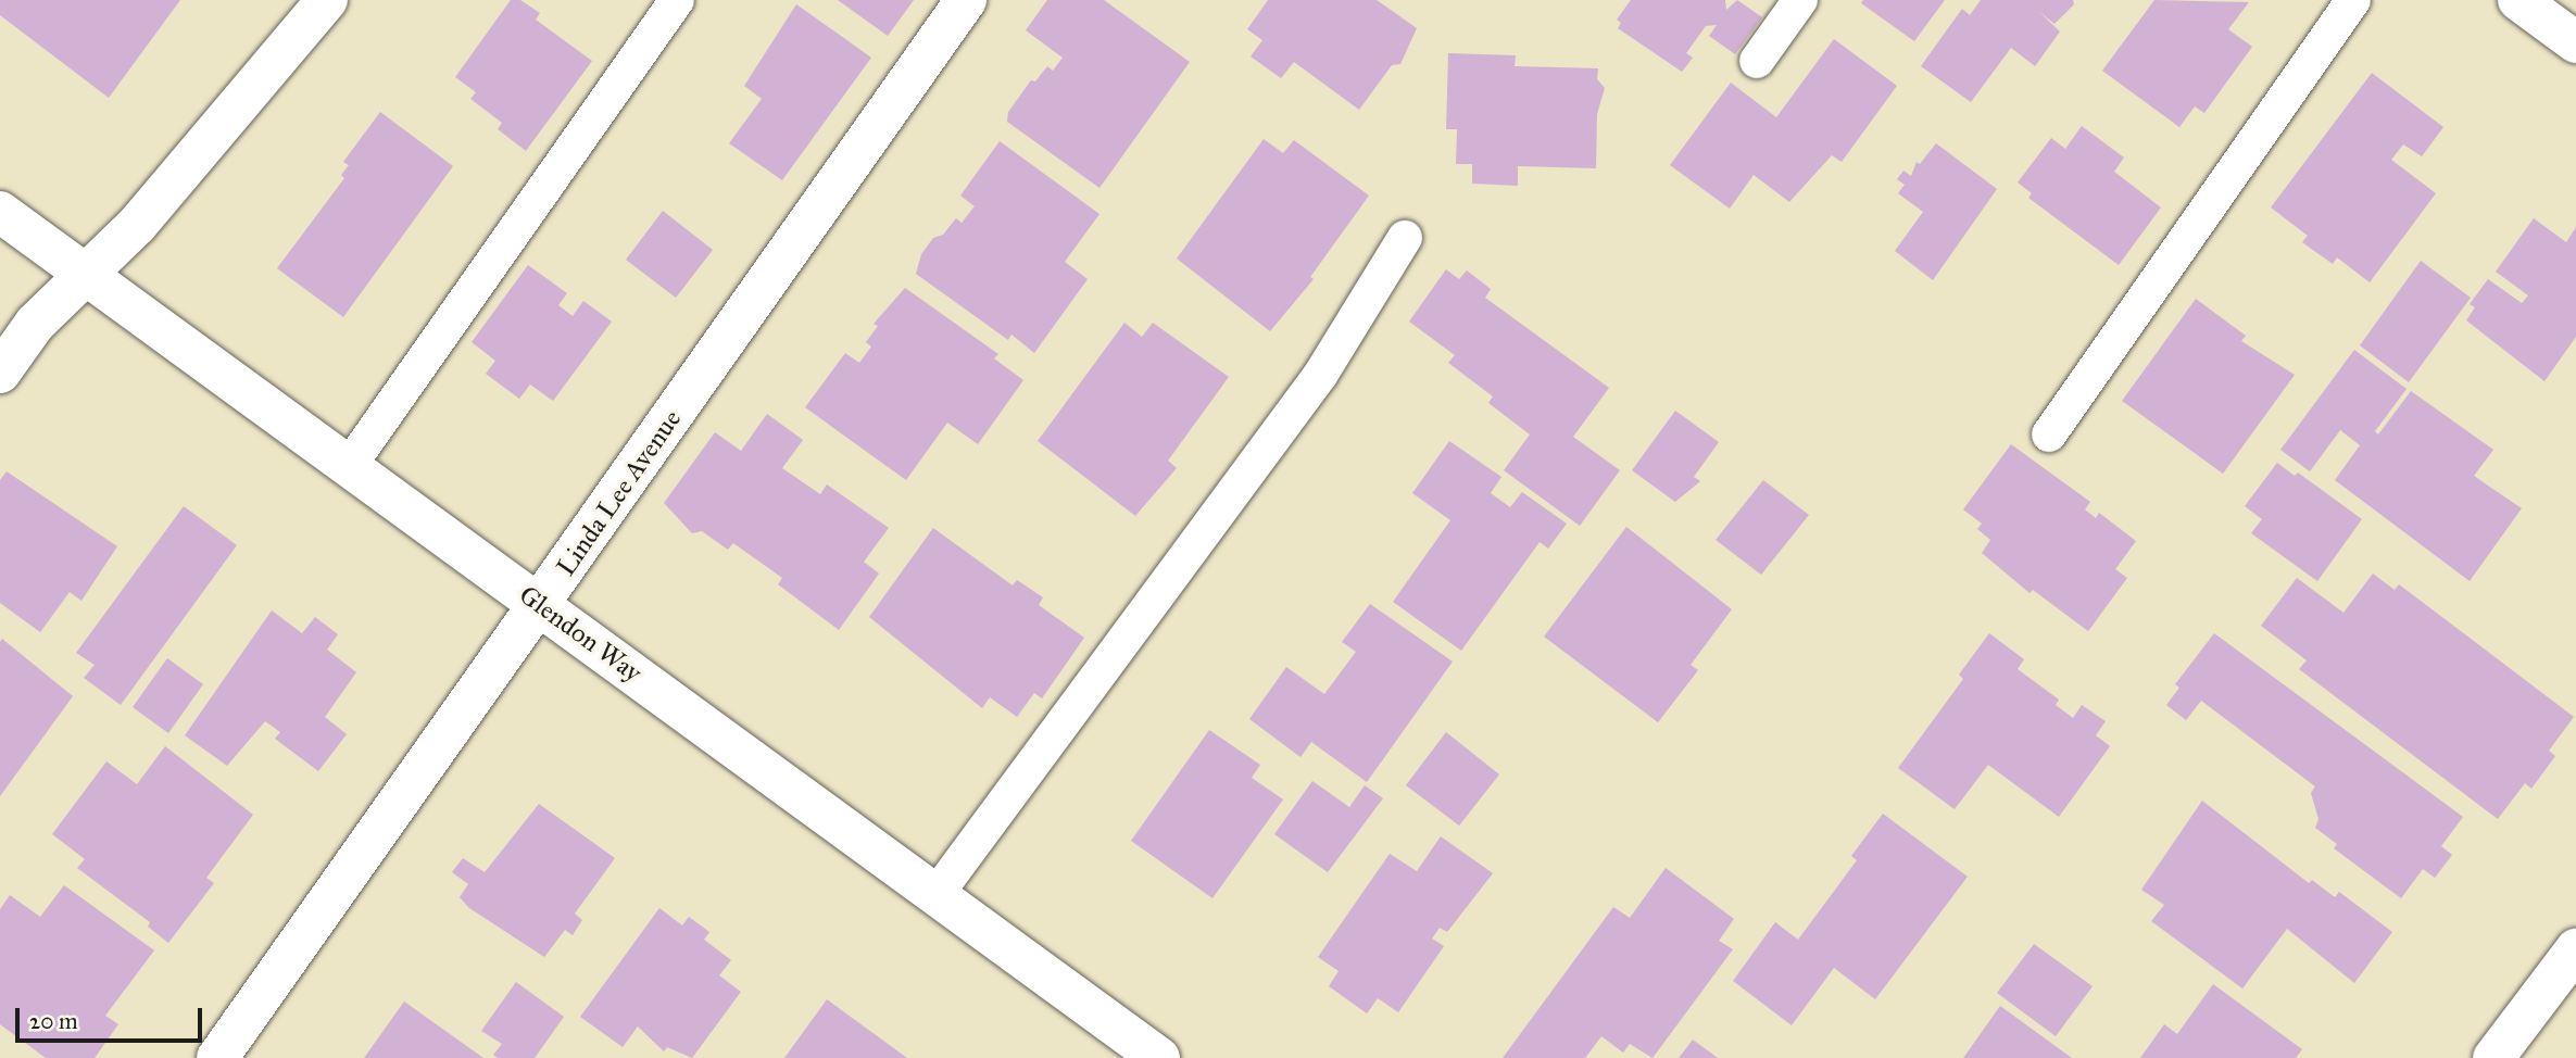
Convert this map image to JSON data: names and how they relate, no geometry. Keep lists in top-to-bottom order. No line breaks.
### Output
{"streets":{"street":["Linda Lee Avenue","Glendon Way"]},"crossings":[["Linda Lee Avenue","Glendon Way"]],"scale_bar":"20 m"}
